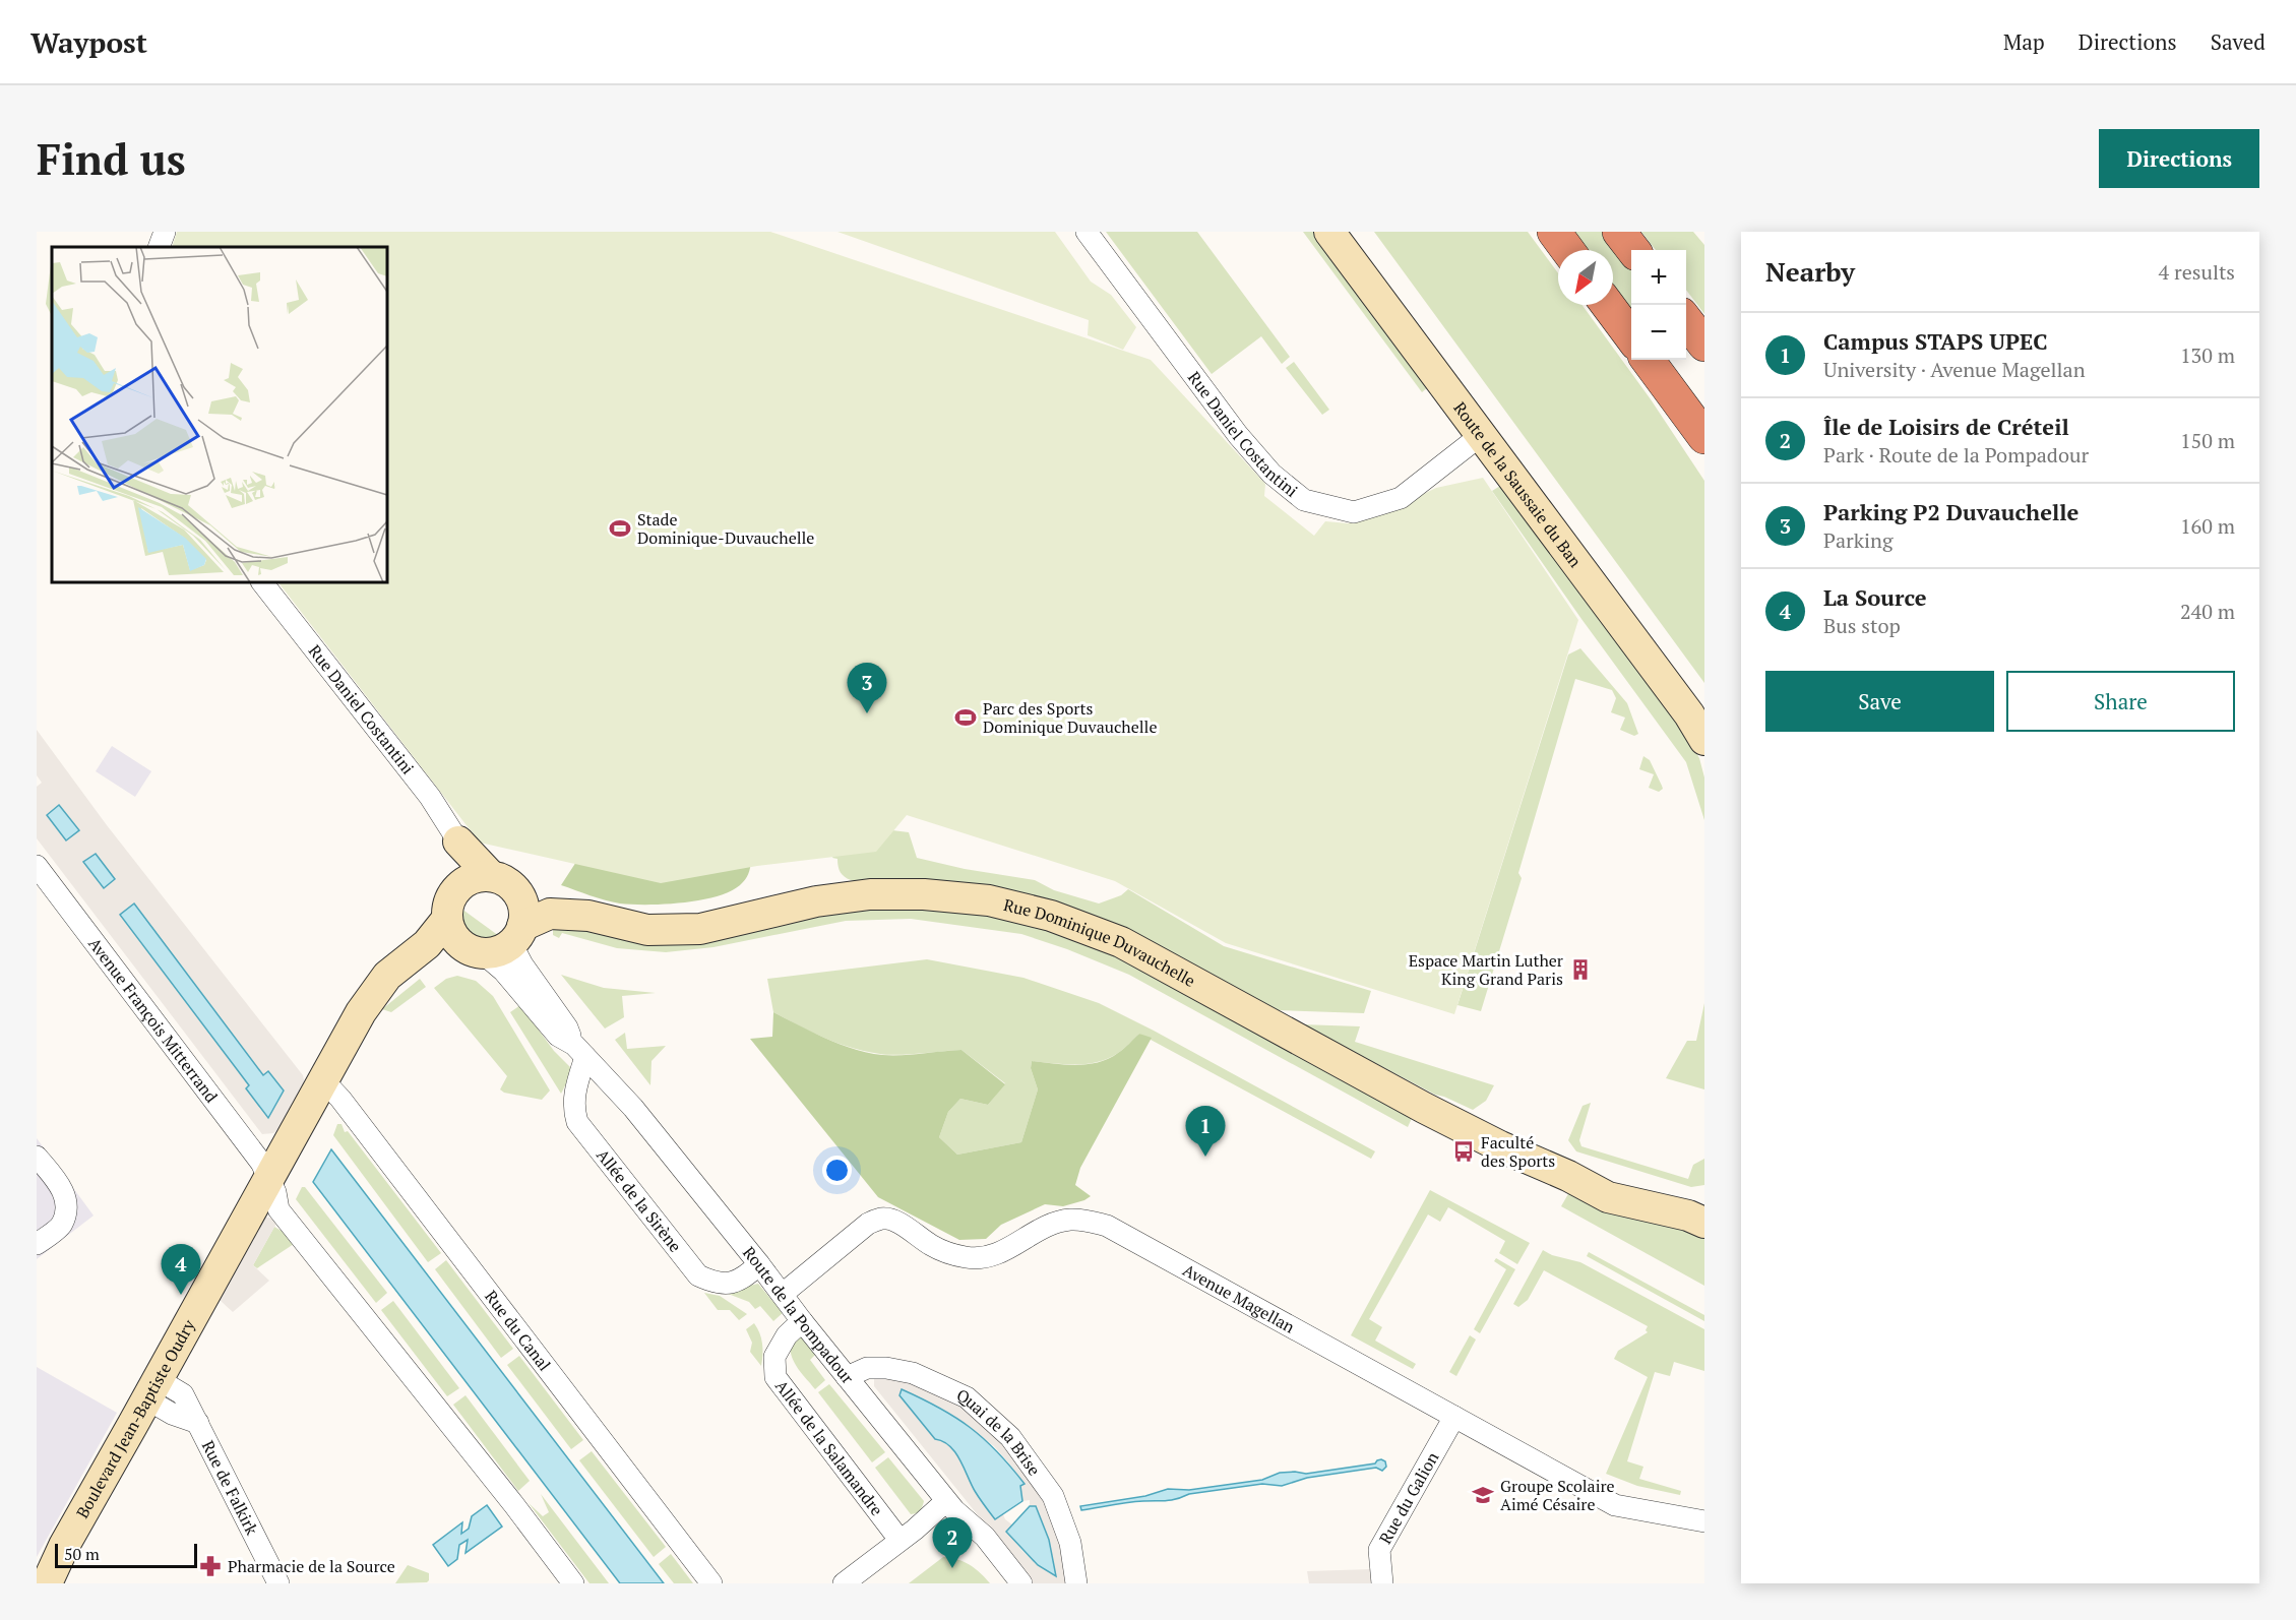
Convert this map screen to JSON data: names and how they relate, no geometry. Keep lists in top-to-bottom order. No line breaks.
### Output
{"streets":{"street":["Rue Daniel Costantini","Route de la Saussaie du Ban","Rue Dominique Duvauchelle","Avenue François Mitterrand","Allée de la Sirène","Avenue Magellan","Route de la Pompadour","Rue du Canal","Boulevard Jean-Baptiste Oudry","Quai de la Brise","Allée de la Salamandre","Rue de Falkirk","Rue du Galion"]},"crossings":[["Rue Daniel Costantini","Route de la Saussaie du Ban"],["Rue Daniel Costantini","Rue Dominique Duvauchelle"],["Rue Daniel Costantini","Route de la Pompadour"],["Rue Daniel Costantini","Boulevard Jean-Baptiste Oudry"],["Rue Dominique Duvauchelle","Route de la Pompadour"],["Rue Dominique Duvauchelle","Boulevard Jean-Baptiste Oudry"],["Avenue François Mitterrand","Boulevard Jean-Baptiste Oudry"],["Allée de la Sirène","Route de la Pompadour"],["Avenue Magellan","Route de la Pompadour"],["Avenue Magellan","Rue du Galion"],["Route de la Pompadour","Boulevard Jean-Baptiste Oudry"],["Route de la Pompadour","Quai de la Brise"],["Route de la Pompadour","Allée de la Salamandre"],["Rue du Canal","Boulevard Jean-Baptiste Oudry"],["Boulevard Jean-Baptiste Oudry","Rue de Falkirk"]],"places":{"sports":["Stade Dominique-Duvauchelle","Parc des Sports Dominique Duvauchelle"],"building":["Espace Martin Luther King Grand Paris"],"bus stop":["Faculté des Sports"],"school or university":["Groupe Scolaire Aimé Césaire"],"pharmacy":["Pharmacie de la Source"]},"scale_bar":"50 m","north":"bottom left","page":{"header":"Waypost","nav":["Map","Directions","Saved"],"buttons":["Directions",["Save","Share"]],"title":"Find us","heading":["Nearby","4 results"],"map_buttons":["+","−"],"list":[{"mark":"1","name":"Campus STAPS UPEC","note":"University · Avenue Magellan","value":"130 m"},{"mark":"2","name":"Île de Loisirs de Créteil","note":"Park · Route de la Pompadour","value":"150 m"},{"mark":"3","name":"Parking P2 Duvauchelle","note":"Parking","value":"160 m"},{"mark":"4","name":"La Source","note":"Bus stop","value":"240 m"}],"pins":["3","1","4","2"],"scale":"50 m"}}
